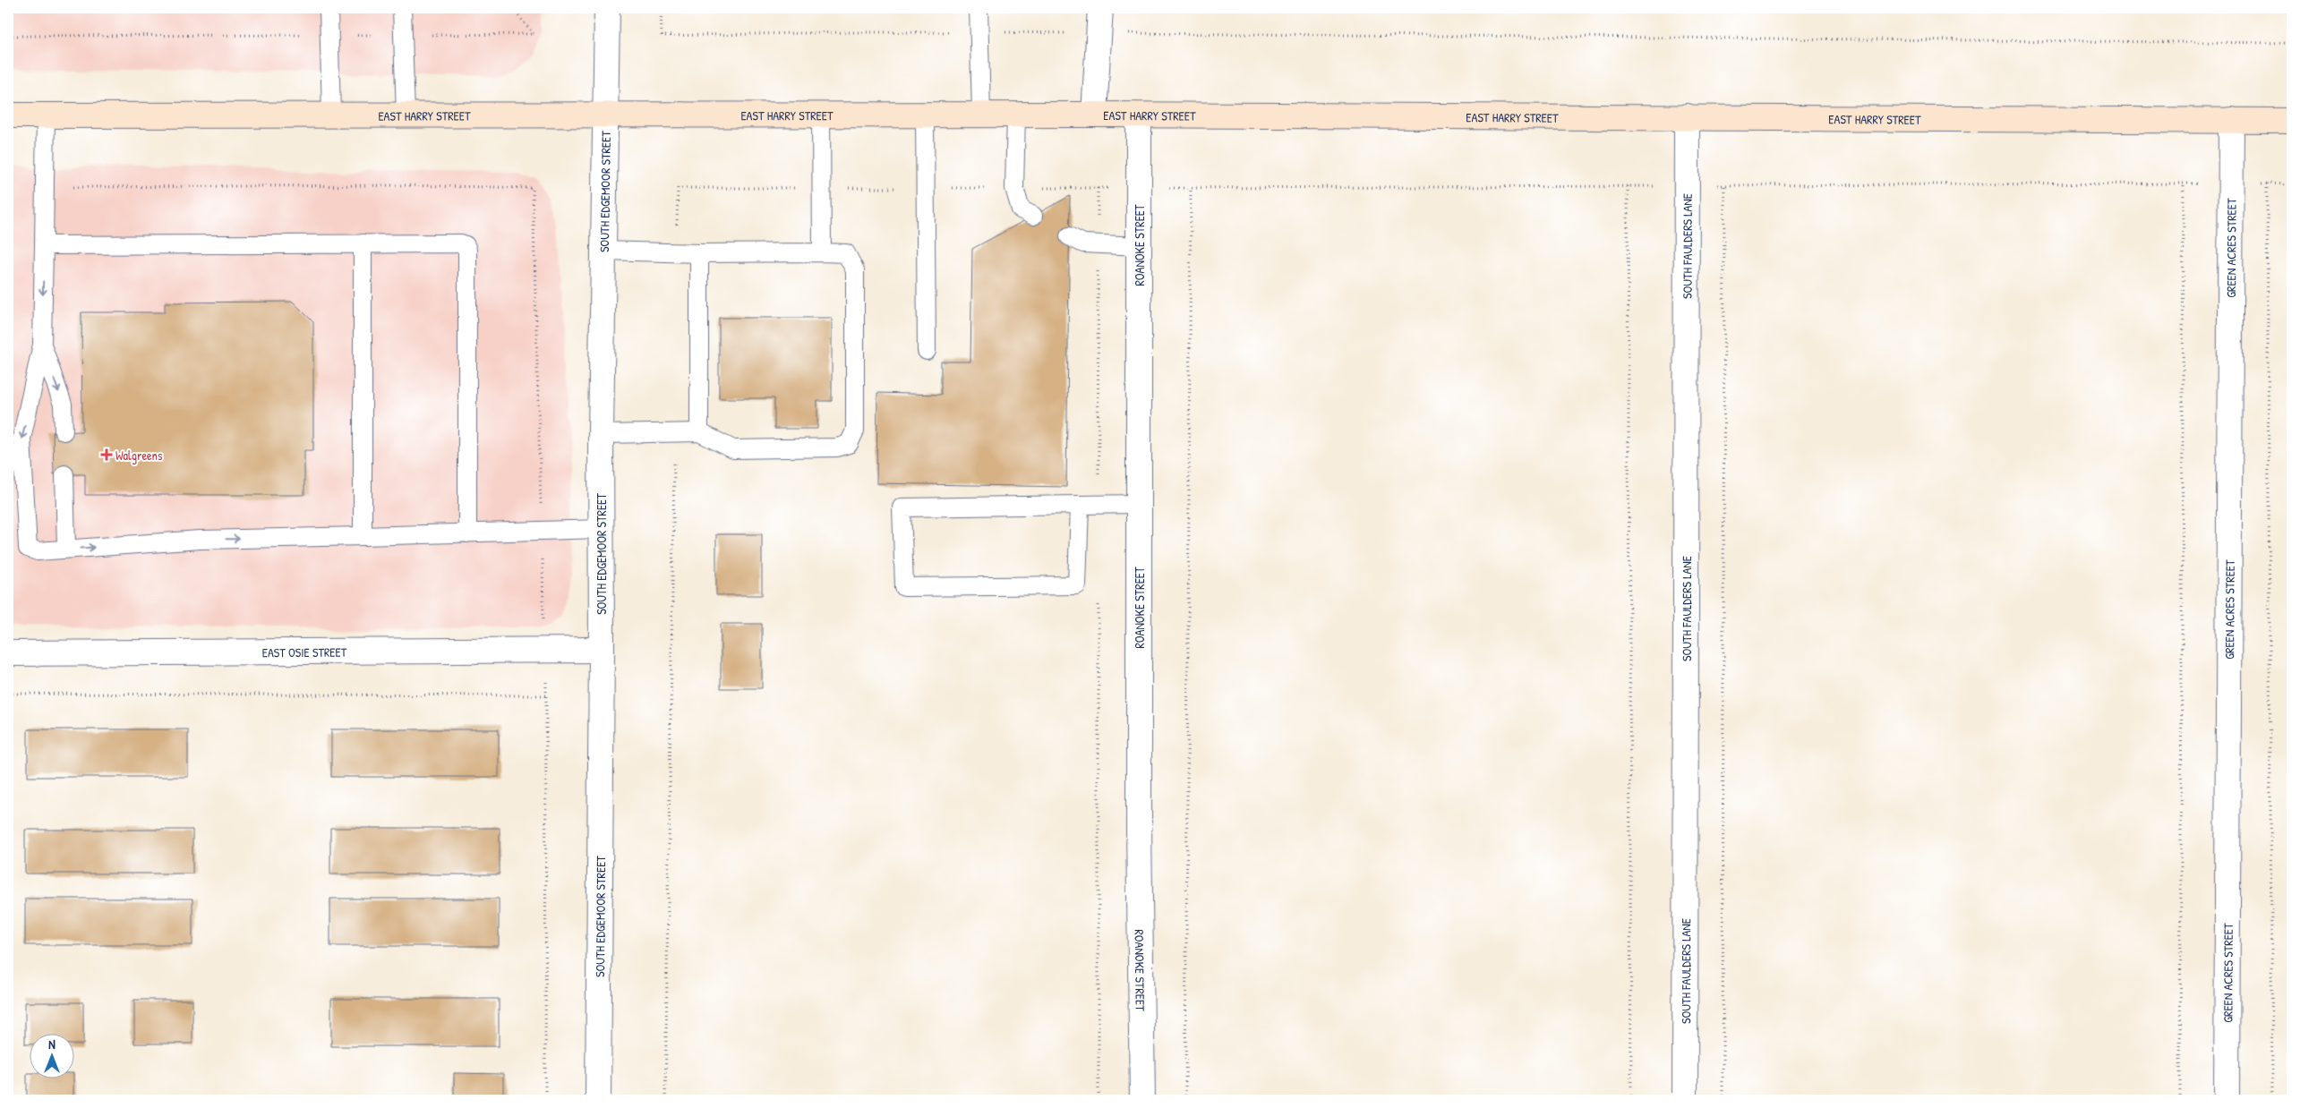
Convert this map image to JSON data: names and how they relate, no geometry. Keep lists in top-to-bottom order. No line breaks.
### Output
{"streets":{"main road":["EAST HARRY STREET"],"street":["SOUTH EDGEMOOR STREET","ROANOKE STREET","SOUTH FAULDERS LANE","GREEN ACRES STREET","EAST OSIE STREET"]},"crossings":[["EAST HARRY STREET","SOUTH EDGEMOOR STREET"],["EAST HARRY STREET","ROANOKE STREET"],["EAST HARRY STREET","SOUTH FAULDERS LANE"],["EAST HARRY STREET","GREEN ACRES STREET"],["SOUTH EDGEMOOR STREET","EAST OSIE STREET"]],"places":{"health":["Walgreens"]},"north":"top"}
